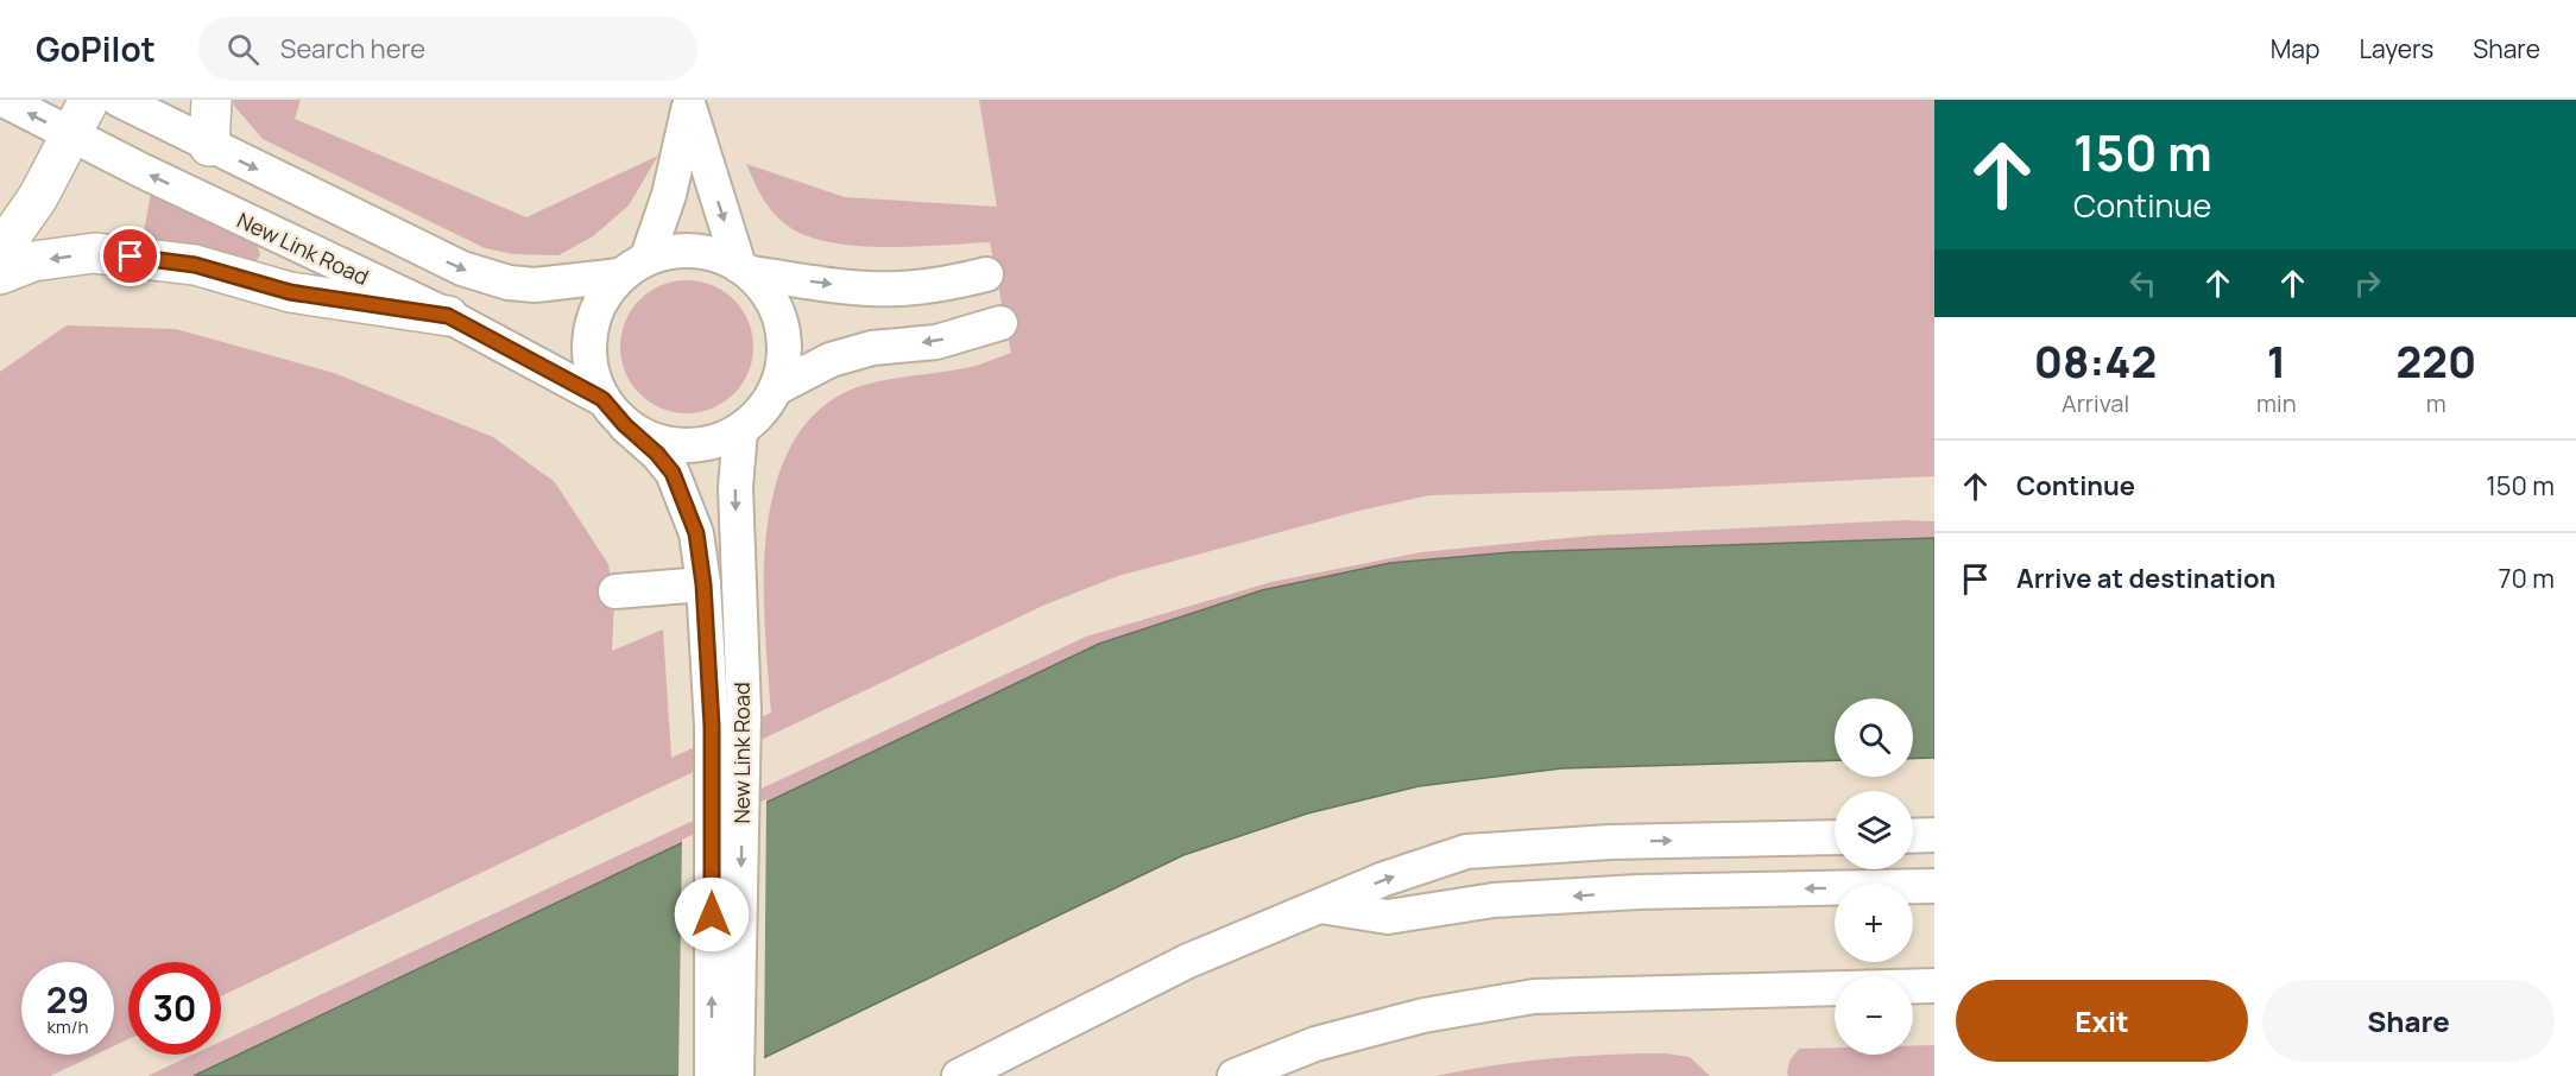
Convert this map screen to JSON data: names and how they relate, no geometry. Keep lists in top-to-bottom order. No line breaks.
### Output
{"streets":{"street":["New Link Road"]},"page":{"header":"GoPilot","search":"Search here","nav":["Map","Layers","Share"],"turn":["150 m","Continue"],"eta":["08:42","Arrival","1","min","220","m"],"list":[{"name":"Continue","value":"150 m"},{"name":"Arrive at destination","value":"70 m"}],"map_buttons":["+","−"],"speed":"29 km/h","limit":"30","buttons":["Exit","Share"]}}
